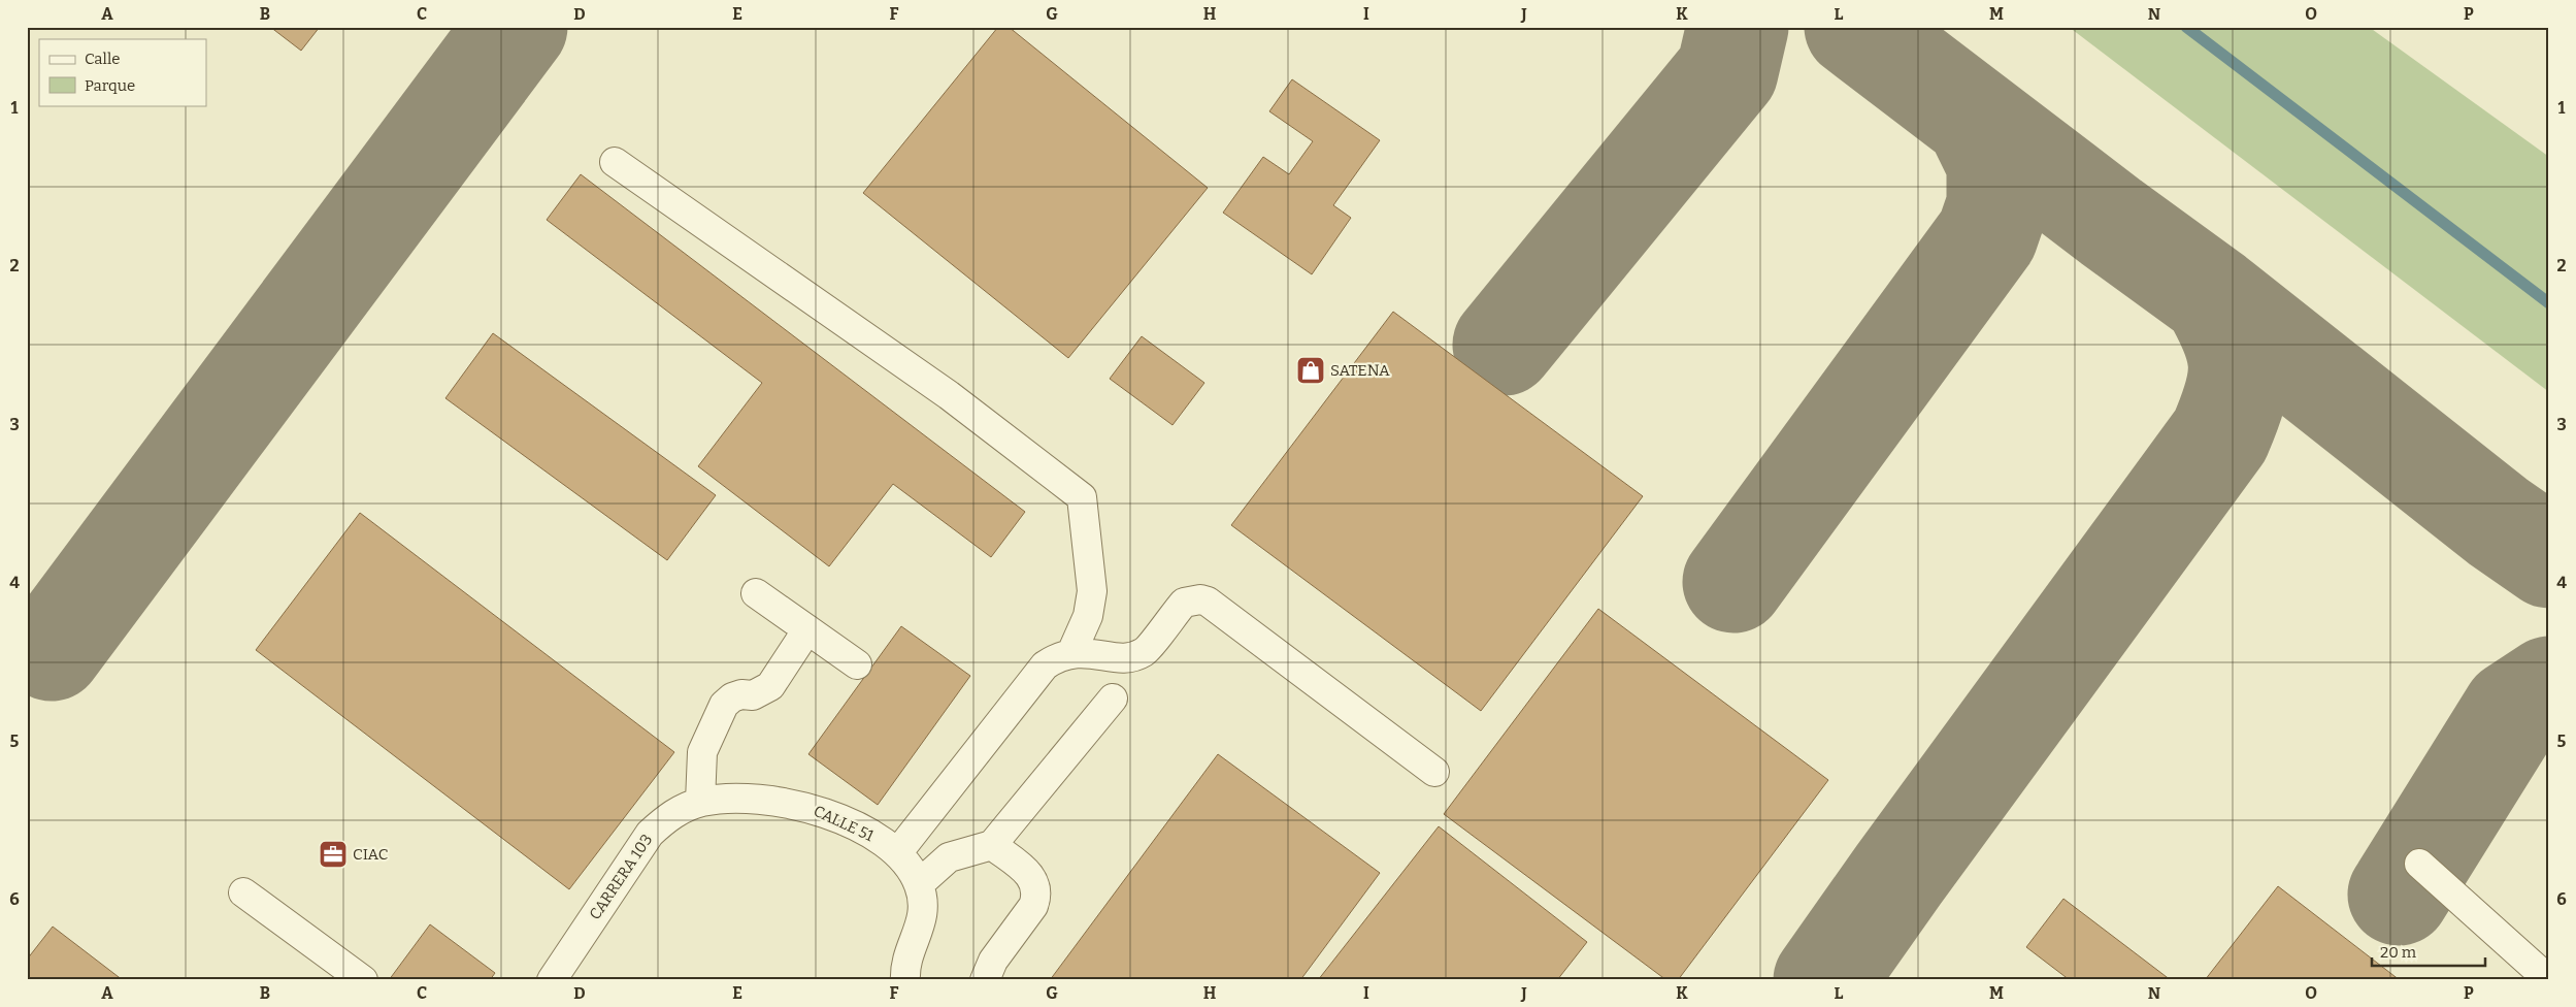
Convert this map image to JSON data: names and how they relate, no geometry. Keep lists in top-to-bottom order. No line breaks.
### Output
{"streets":{"street":["CALLE 51","CARRERA 103"]},"crossings":[["CALLE 51","CARRERA 103"]],"places":{"shop":["SATENA"],"office":["CIAC"]},"legend":["Calle","Parque"],"scale_bar":"20 m","grid":{"columns":["A","B","C","D","E","F","G","H","I","J","K","L","M","N","O","P"],"rows":["1","2","3","4","5","6"]}}
